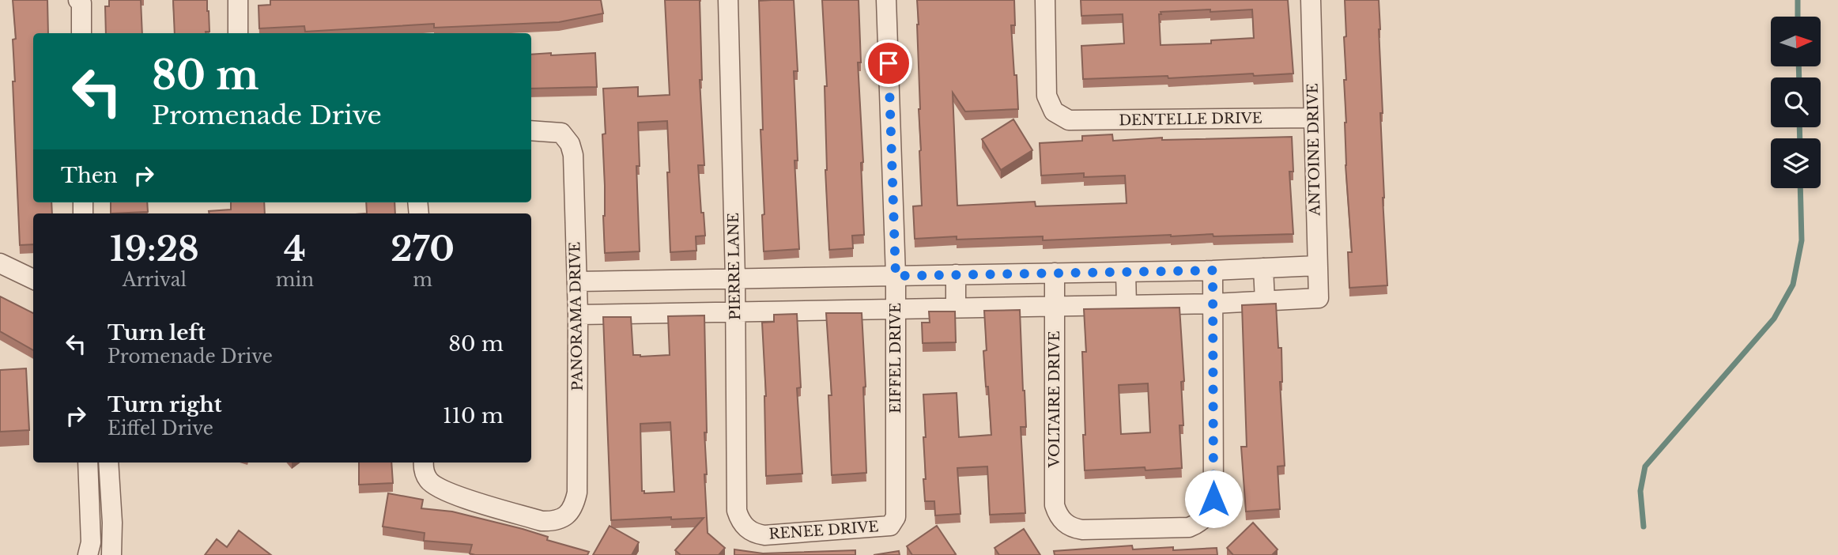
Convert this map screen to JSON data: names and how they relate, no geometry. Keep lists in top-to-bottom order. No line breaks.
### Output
{"streets":{"street":["DENTELLE DRIVE","ANTOINE DRIVE","PIERRE LANE","PANORAMA DRIVE","EIFFEL DRIVE","VOLTAIRE DRIVE","RENEE DRIVE"]},"crossings":[["DENTELLE DRIVE","ANTOINE DRIVE"],["PIERRE LANE","RENEE DRIVE"],["EIFFEL DRIVE","RENEE DRIVE"]],"north":"right","page":{"turn":["80 m","Promenade Drive"],"then":"Then","eta":["19:28","Arrival","4","min","270","m"],"list":[{"name":"Turn left","note":"Promenade Drive","value":"80 m"},{"name":"Turn right","note":"Eiffel Drive","value":"110 m"}]}}
